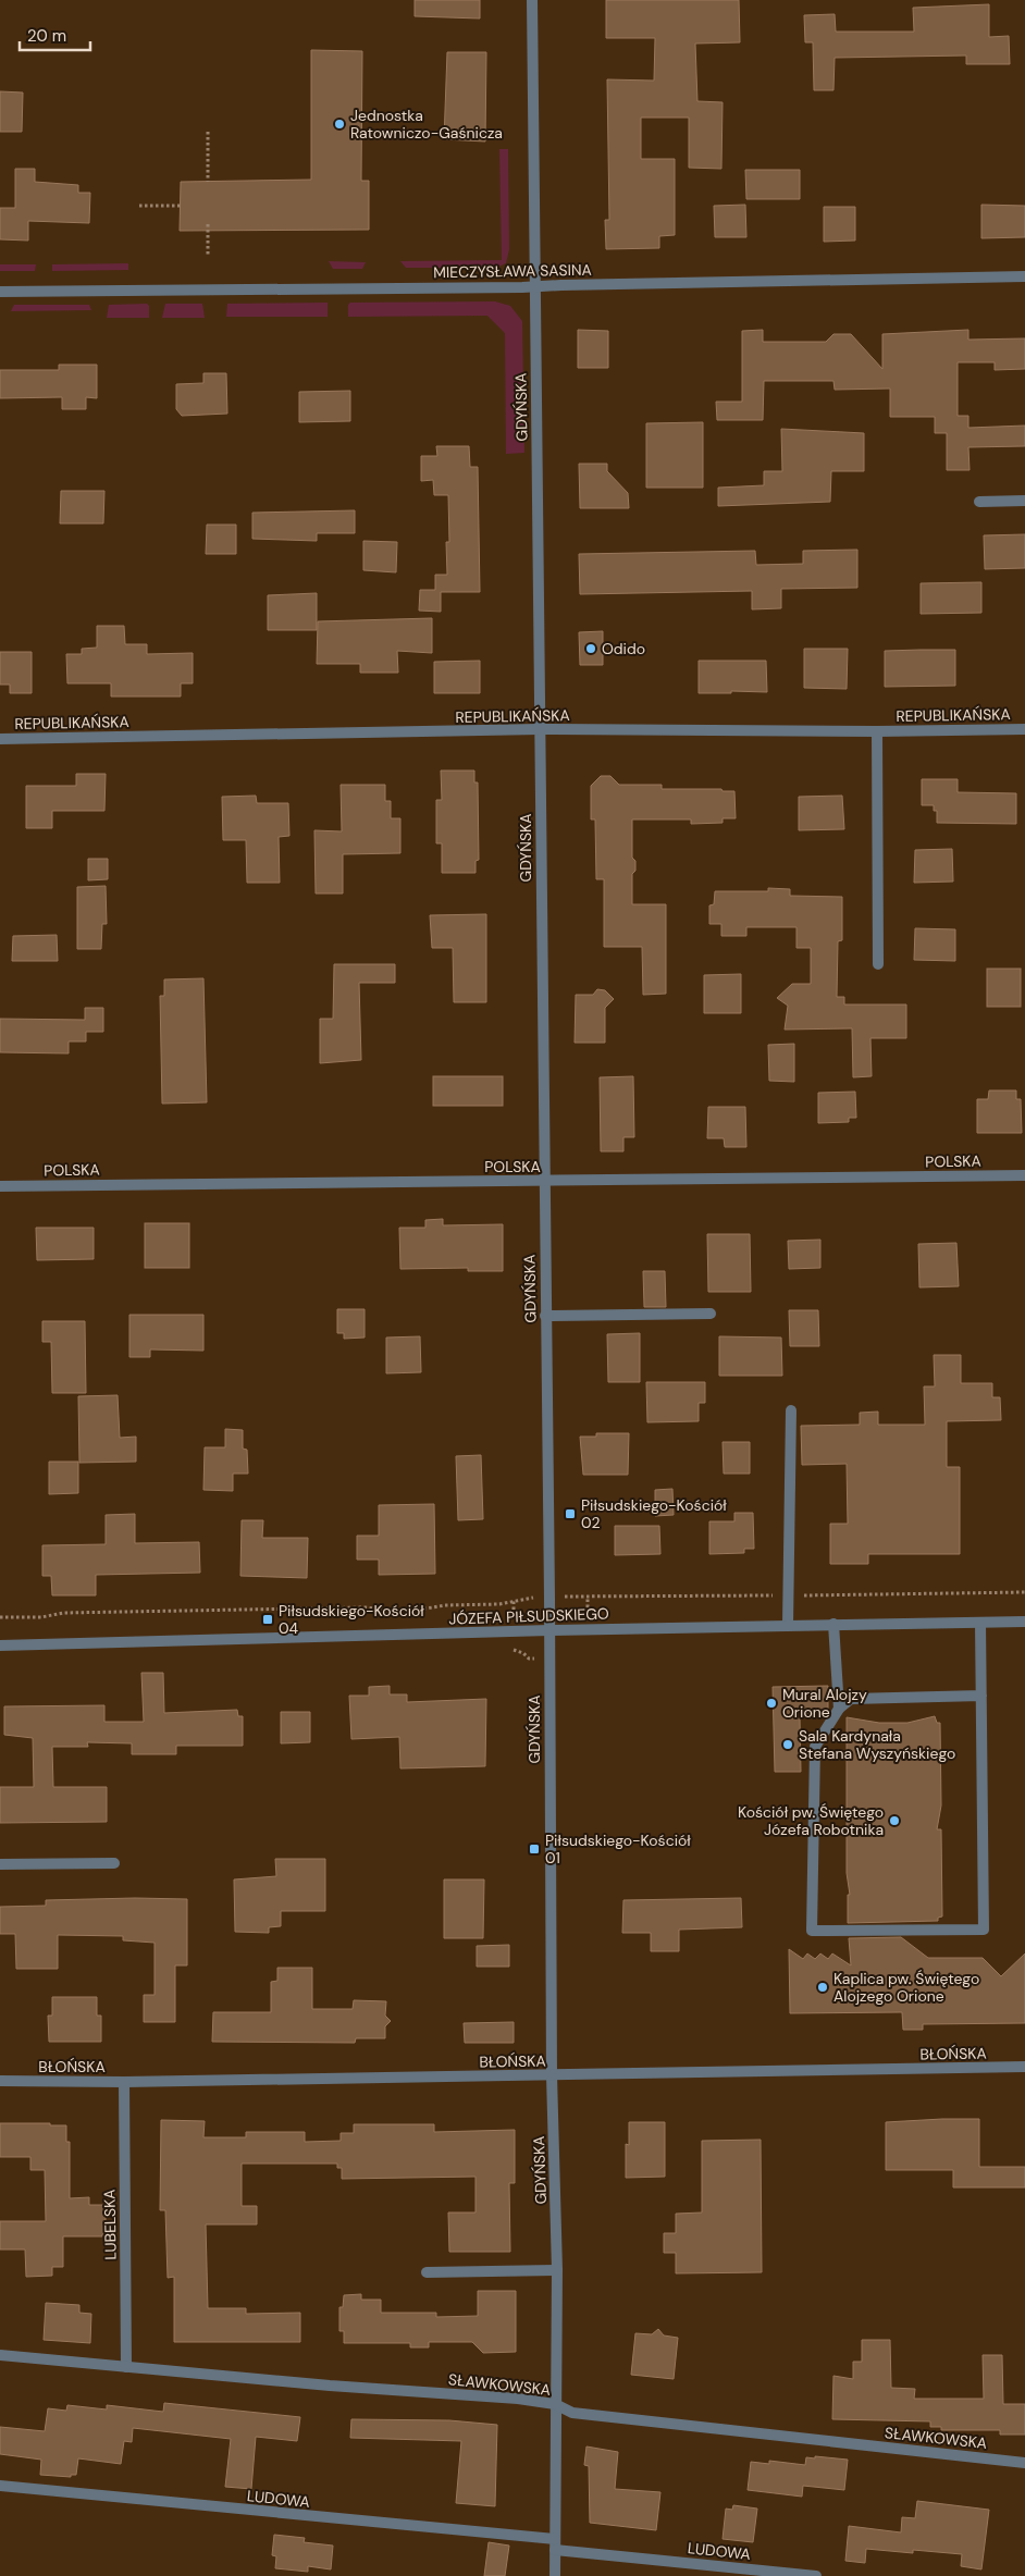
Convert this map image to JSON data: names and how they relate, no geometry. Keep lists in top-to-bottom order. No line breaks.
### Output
{"streets":{"street":["MIECZYSŁAWA SASINA","GDYŃSKA","REPUBLIKAŃSKA","POLSKA","JÓZEFA PIŁSUDSKIEGO","BŁOŃSKA","LUBELSKA","SŁAWKOWSKA","LUDOWA"]},"crossings":[["MIECZYSŁAWA SASINA","GDYŃSKA"],["GDYŃSKA","REPUBLIKAŃSKA"],["GDYŃSKA","POLSKA"],["GDYŃSKA","JÓZEFA PIŁSUDSKIEGO"],["GDYŃSKA","BŁOŃSKA"],["GDYŃSKA","SŁAWKOWSKA"],["GDYŃSKA","LUDOWA"],["BŁOŃSKA","LUBELSKA"],["LUBELSKA","SŁAWKOWSKA"]],"places":{"other":["Jednostka Ratowniczo-Gaśnicza","Odido","Mural Alojzy Orione","Sala Kardynała Stefana Wyszyńskiego","Kościół pw. Świętego Józefa Robotnika","Kaplica pw. Świętego Alojzego Orione"],"transit":["Piłsudskiego-Kościół 02","Piłsudskiego-Kościół 04","Piłsudskiego-Kościół 01"]},"scale_bar":"20 m"}
